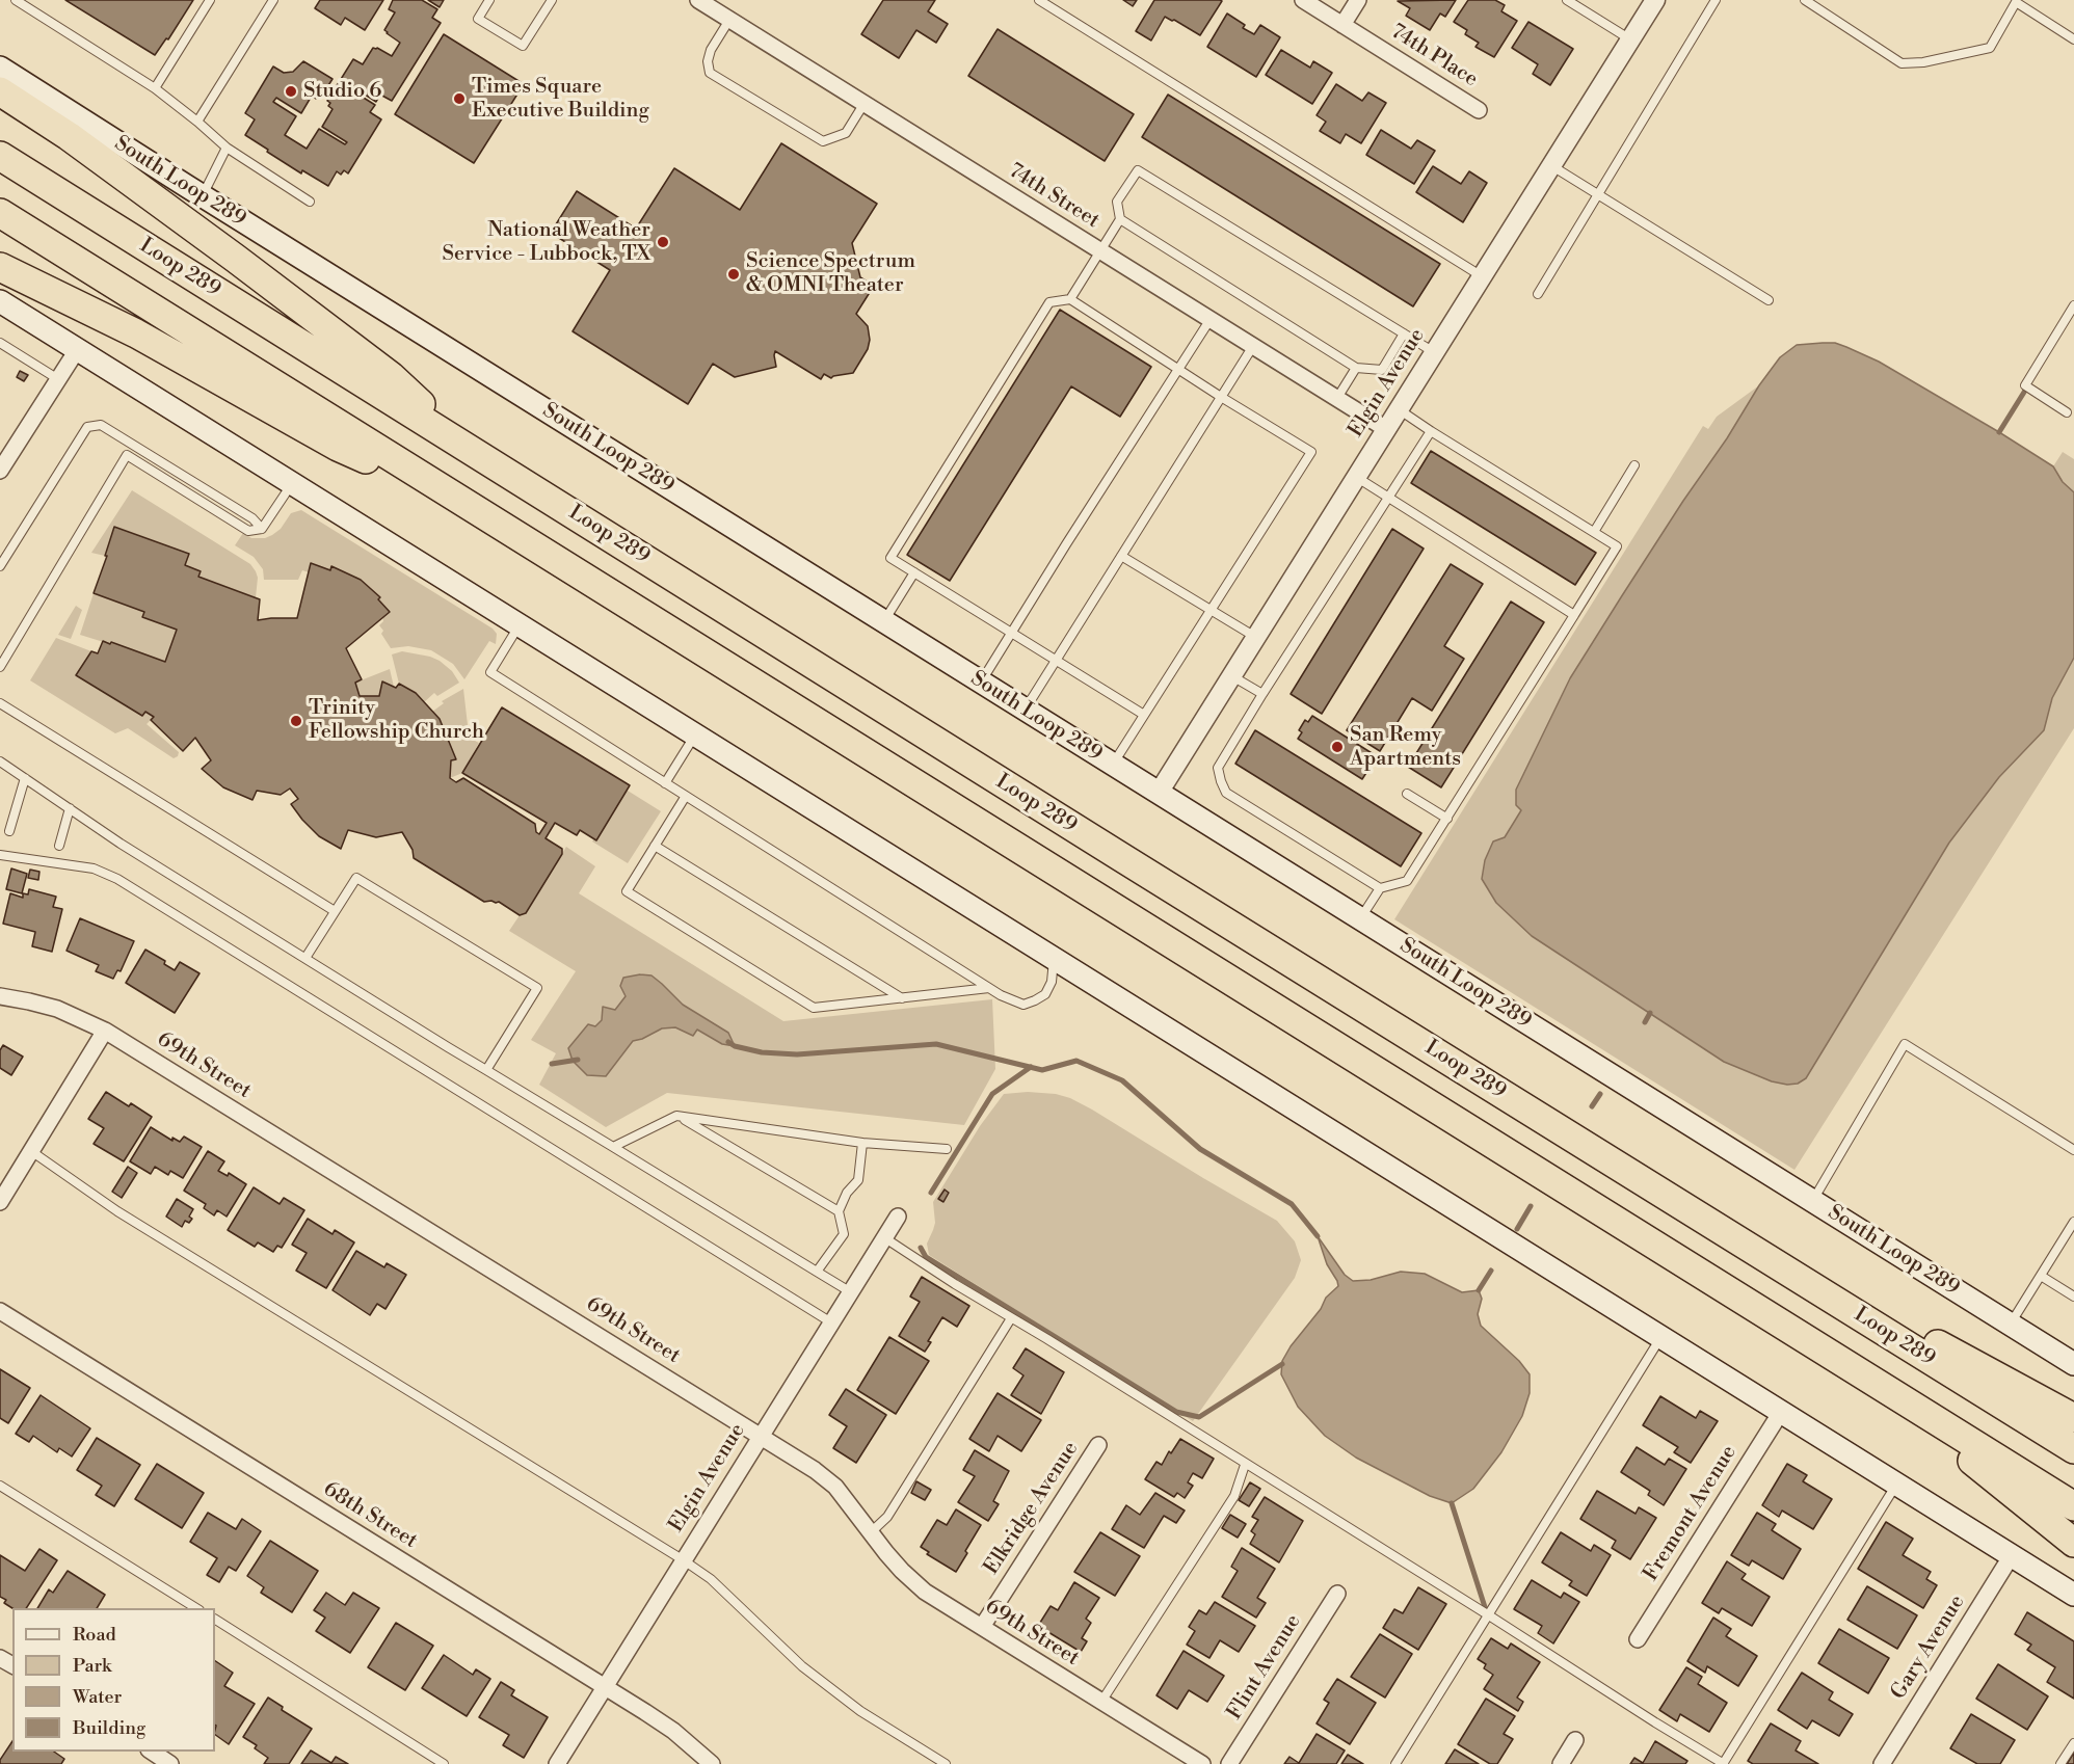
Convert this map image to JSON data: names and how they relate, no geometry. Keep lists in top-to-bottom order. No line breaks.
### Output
{"streets":{"highway":["Loop 289"],"main road":["South Loop 289"],"street":["74th Place","74th Street","Elgin Avenue","69th Street","Elkridge Avenue","Fremont Avenue","68th Street","Gary Avenue","Flint Avenue"]},"crossings":[["South Loop 289","Elgin Avenue"],["74th Street","Elgin Avenue"],["Elgin Avenue","69th Street"],["Elgin Avenue","68th Street"],["69th Street","Elkridge Avenue"]],"places":["Studio 6","Times Square Executive Building","National Weather Service - Lubbock, TX","Science Spectrum & OMNI Theater","Trinity Fellowship Church","San Remy Apartments"],"legend":["Road","Park","Water","Building"]}
